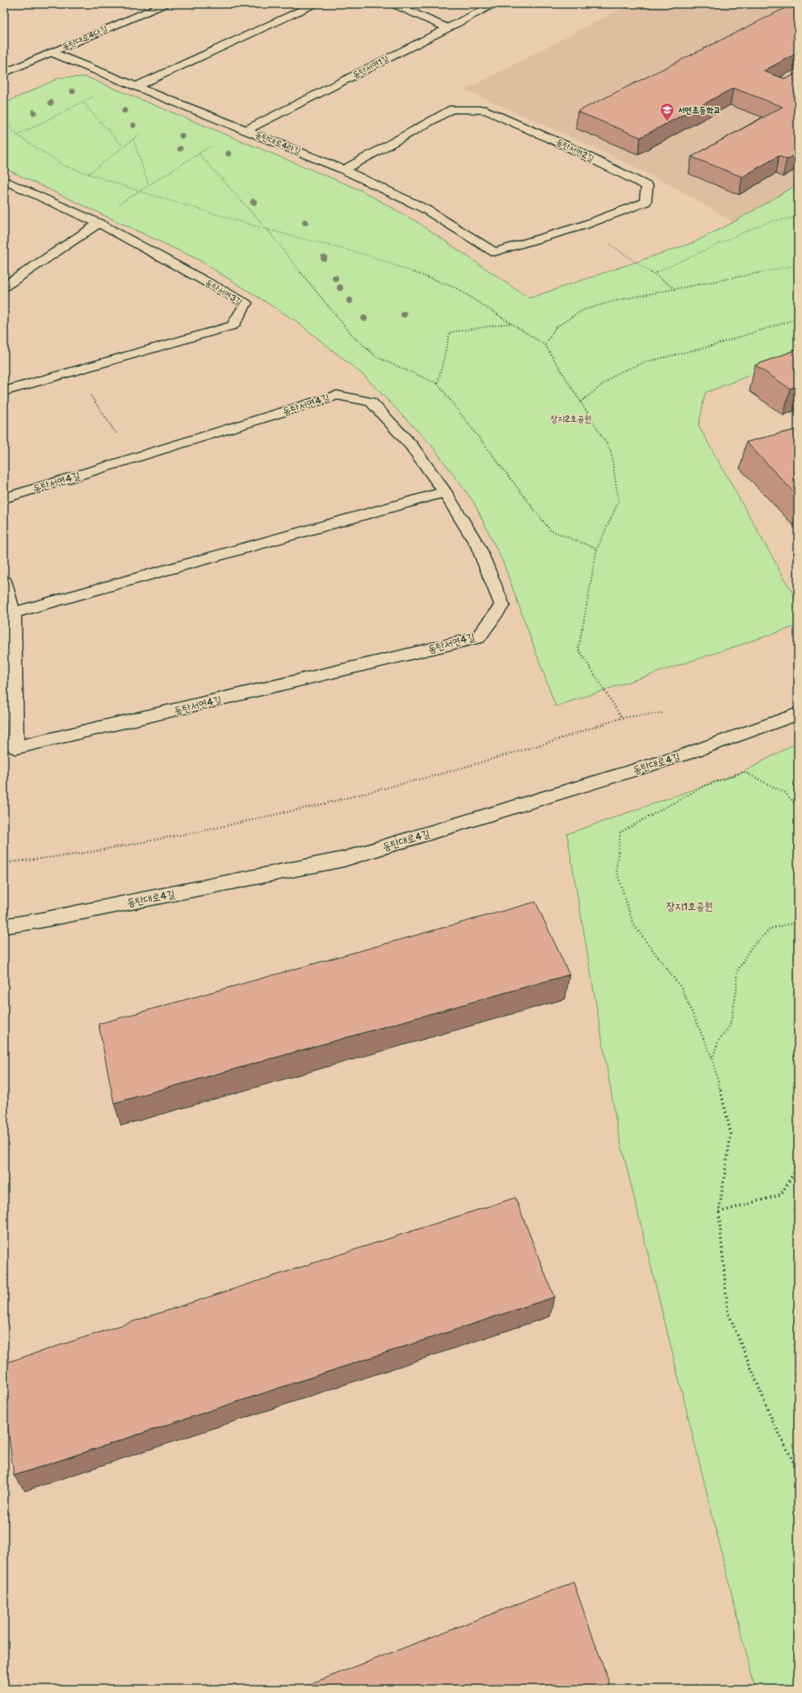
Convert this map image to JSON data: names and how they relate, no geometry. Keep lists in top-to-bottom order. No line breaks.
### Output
{"streets":{"street":["동탄대로4다길","동탄서연1길","동탄대로4라길","동탄서연2길","동탄서연3길","동탄서연4길","동탄대로4길"]},"crossings":[["동탄대로4다길","동탄대로4라길"],["동탄서연1길","동탄대로4라길"],["동탄대로4라길","동탄서연2길"]],"parks":["장지2호공원","장지1호공원"],"places":{"school or university":["서연초등학교"]}}
